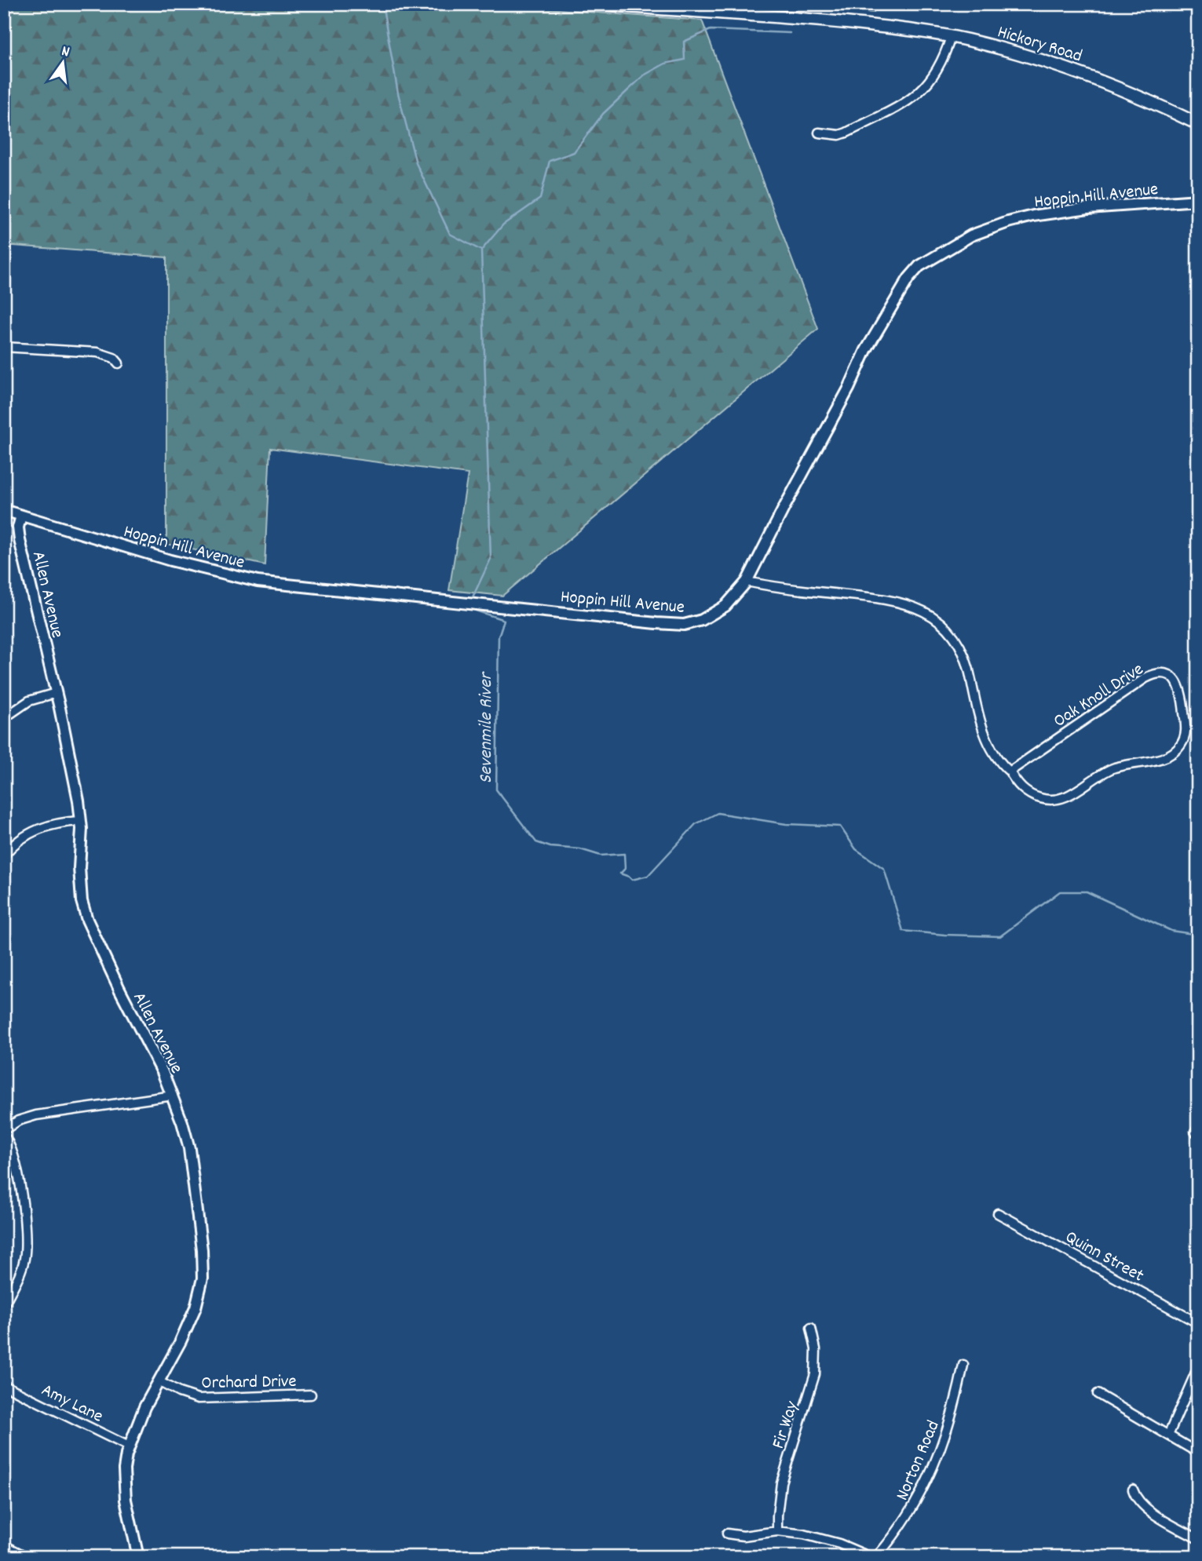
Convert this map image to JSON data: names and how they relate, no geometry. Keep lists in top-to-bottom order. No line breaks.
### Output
{"streets":{"main road":["Hickory Road"],"street":["Hoppin Hill Avenue","Allen Avenue","Oak Knoll Drive","Quinn Street","Orchard Drive","Amy Lane","Fir Way","Norton Road"]},"crossings":[["Hoppin Hill Avenue","Allen Avenue"],["Hoppin Hill Avenue","Oak Knoll Drive"],["Allen Avenue","Orchard Drive"],["Allen Avenue","Amy Lane"]],"water":["Sevenmile River"],"north":"top"}
